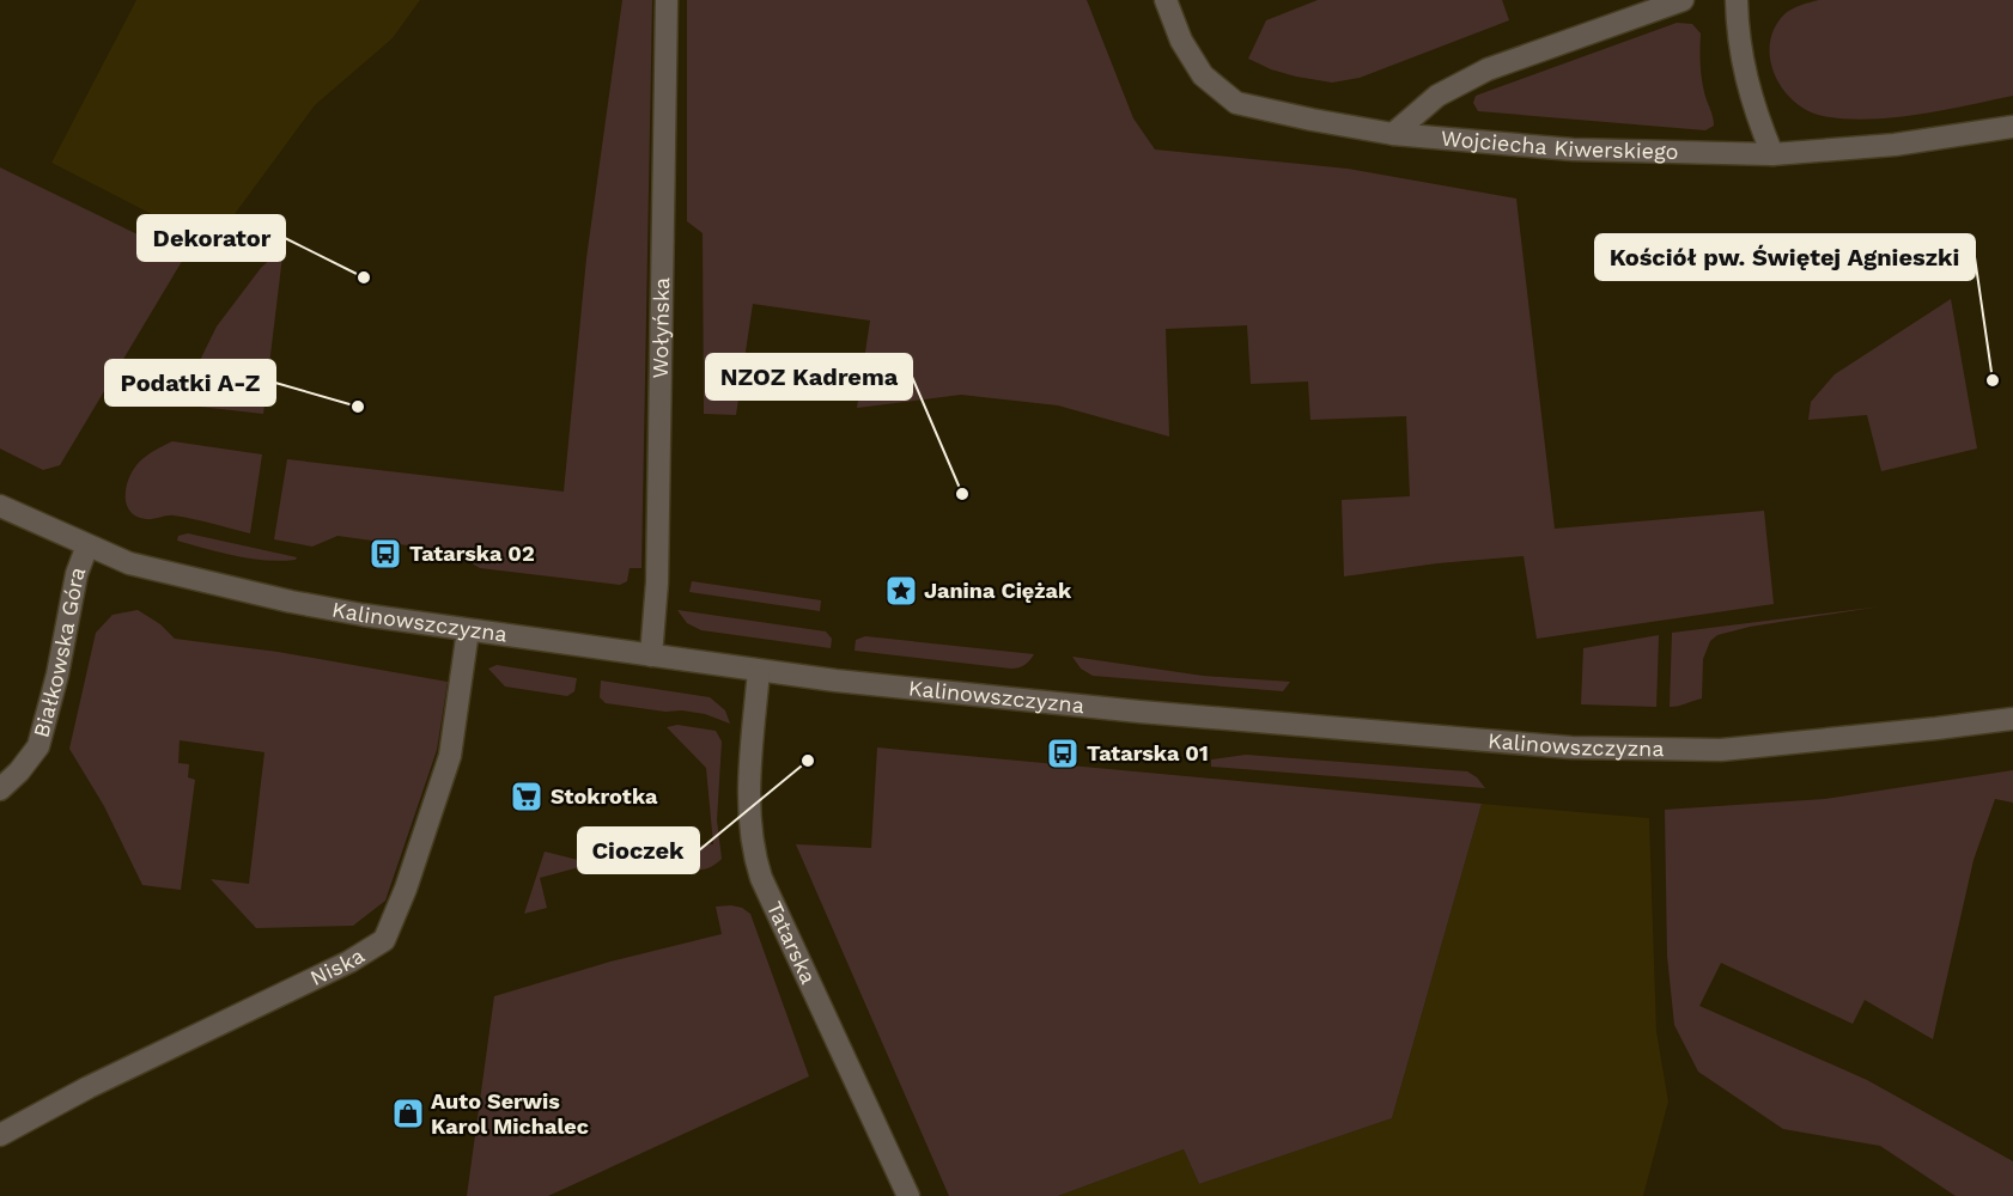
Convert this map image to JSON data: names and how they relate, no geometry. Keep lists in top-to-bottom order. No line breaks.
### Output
{"streets":{"street":["Wojciecha Kiwerskiego","Wołyńska","Kalinowszczyzna","Białkowska Góra","Tatarska","Niska"]},"crossings":[["Wołyńska","Kalinowszczyzna"],["Kalinowszczyzna","Białkowska Góra"],["Kalinowszczyzna","Tatarska"],["Kalinowszczyzna","Niska"]],"places":{"other":["Dekorator","Kościół pw. Świętej Agnieszki","Podatki A-Z","NZOZ Kadrema","Cioczek"],"bus stop":["Tatarska 02","Tatarska 01"],"place":["Janina Ciężak"],"supermarket":["Stokrotka"],"shop":["Auto Serwis Karol Michalec"]}}
